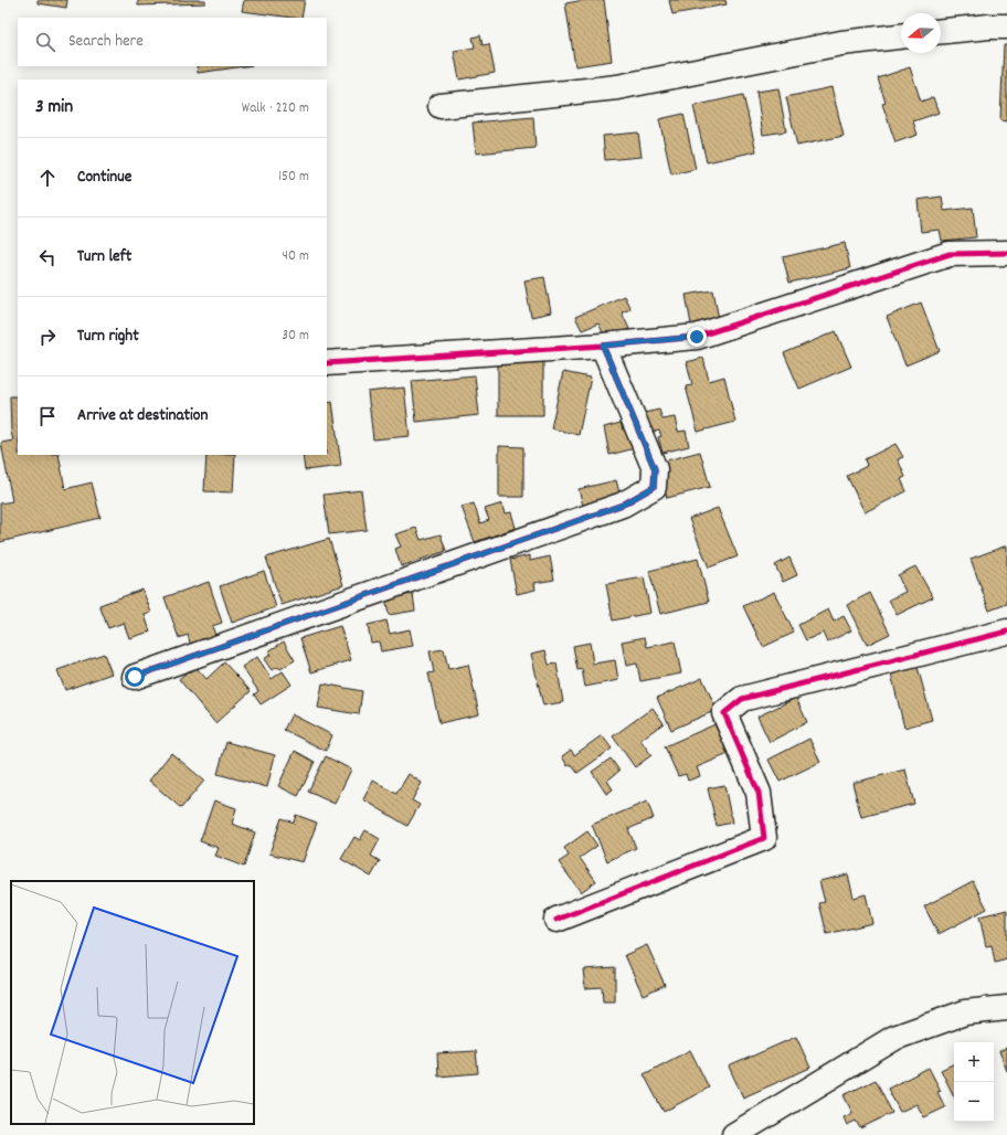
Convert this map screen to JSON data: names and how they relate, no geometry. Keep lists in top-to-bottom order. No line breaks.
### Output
{"north":"left","page":{"search":"Search here","heading":["3 min","Walk · 220 m"],"list":[["Continue","150 m"],["Turn left","40 m"],["Turn right","30 m"],"Arrive at destination"],"map_buttons":["+","−"]}}
